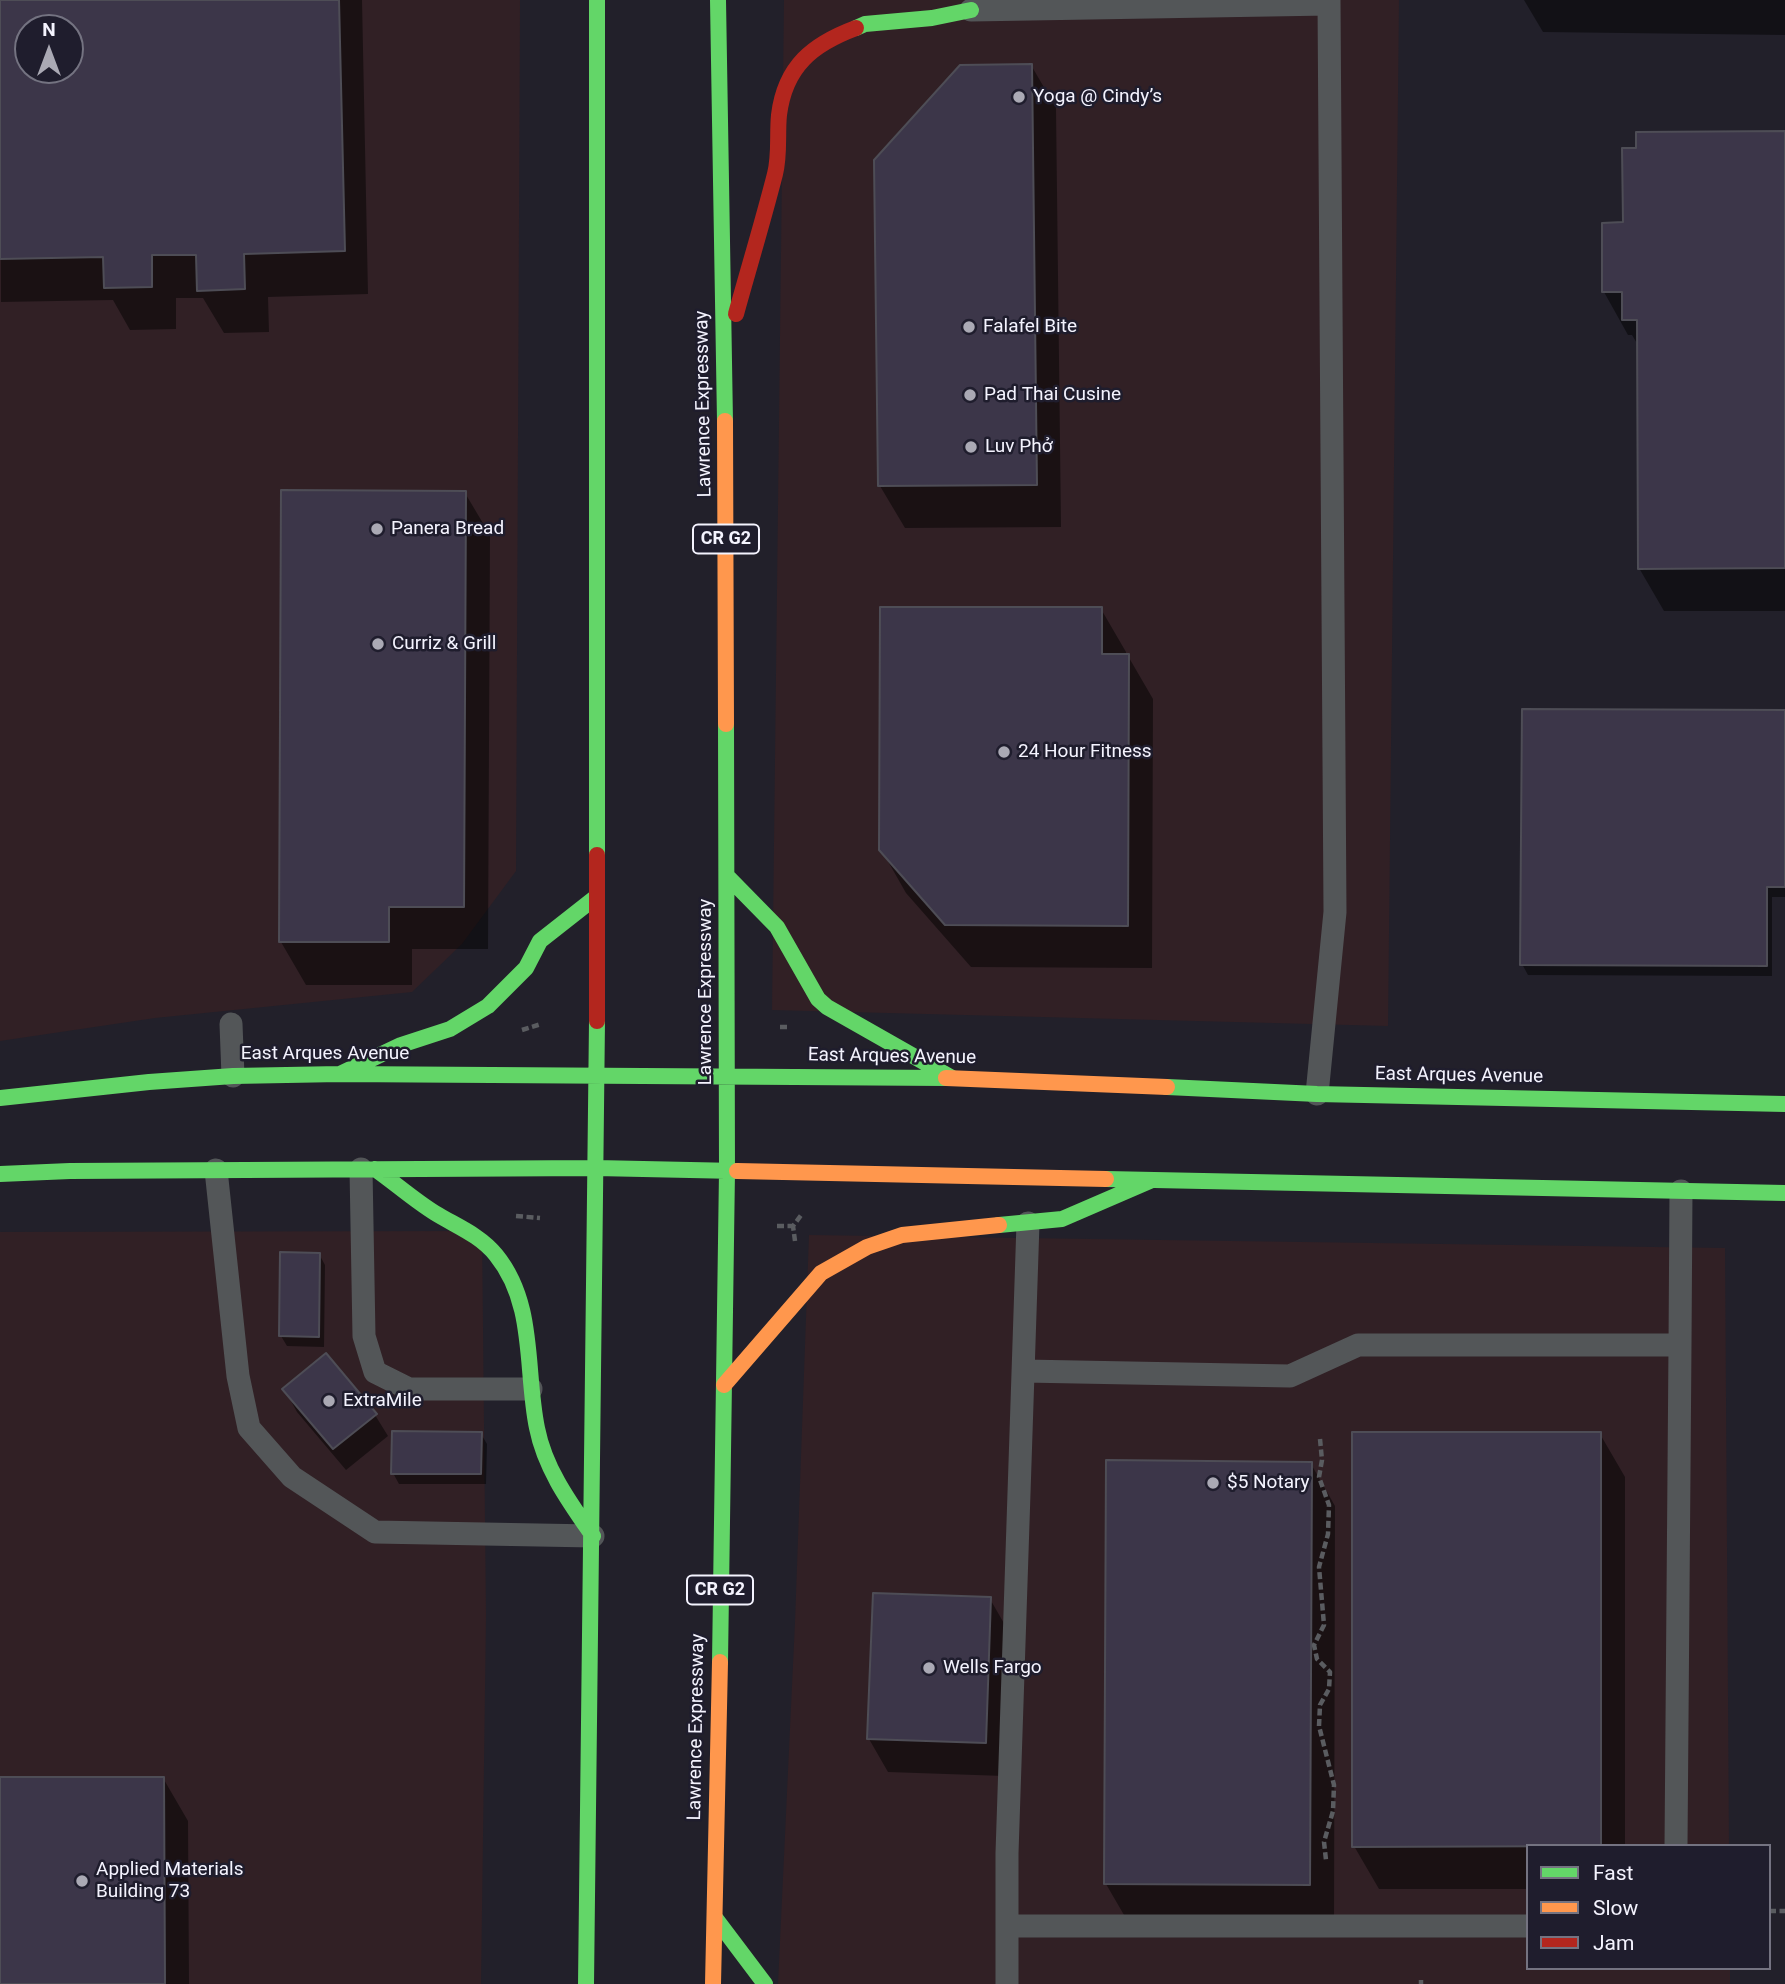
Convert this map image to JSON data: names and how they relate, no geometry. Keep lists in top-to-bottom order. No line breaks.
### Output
{"streets":{"main road":["Lawrence Expressway","CR G2","East Arques Avenue"]},"crossings":[["Lawrence Expressway","East Arques Avenue"]],"places":["Yoga @ Cindy’s","Falafel Bite","Pad Thai Cusine","Luv Phở","Panera Bread","Curriz & Grill","24 Hour Fitness","ExtraMile","$5 Notary","Wells Fargo","Applied Materials Building 73"],"legend":["Fast","Slow","Jam"],"north":"top"}
